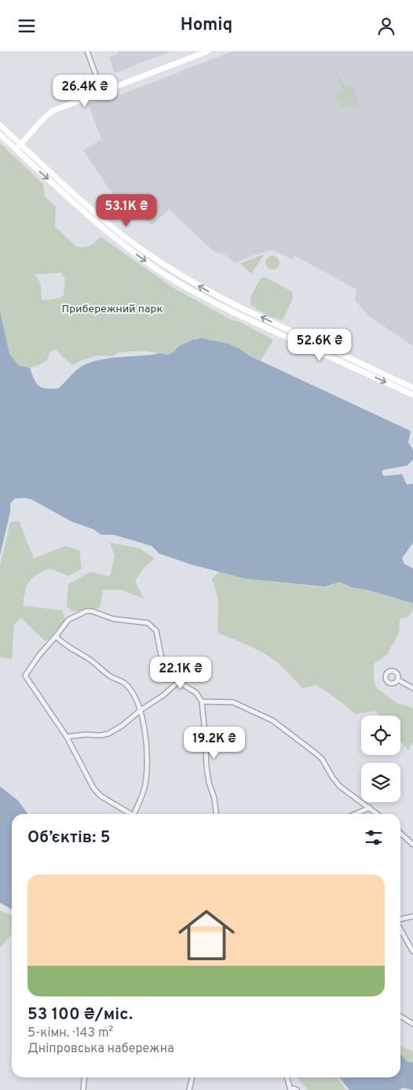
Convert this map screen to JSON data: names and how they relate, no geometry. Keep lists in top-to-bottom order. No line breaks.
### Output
{"parks":["Прибережний парк"],"page":{"header":"Homiq","price":["26.4K ₴","53.1K ₴","52.6K ₴","22.1K ₴","19.2K ₴"],"heading":"Об’єктів: 5","list":[{"name":"53 100 ₴/міс.","note":"5-кімн. · 143 m² · Дніпровська набережна"}]}}
